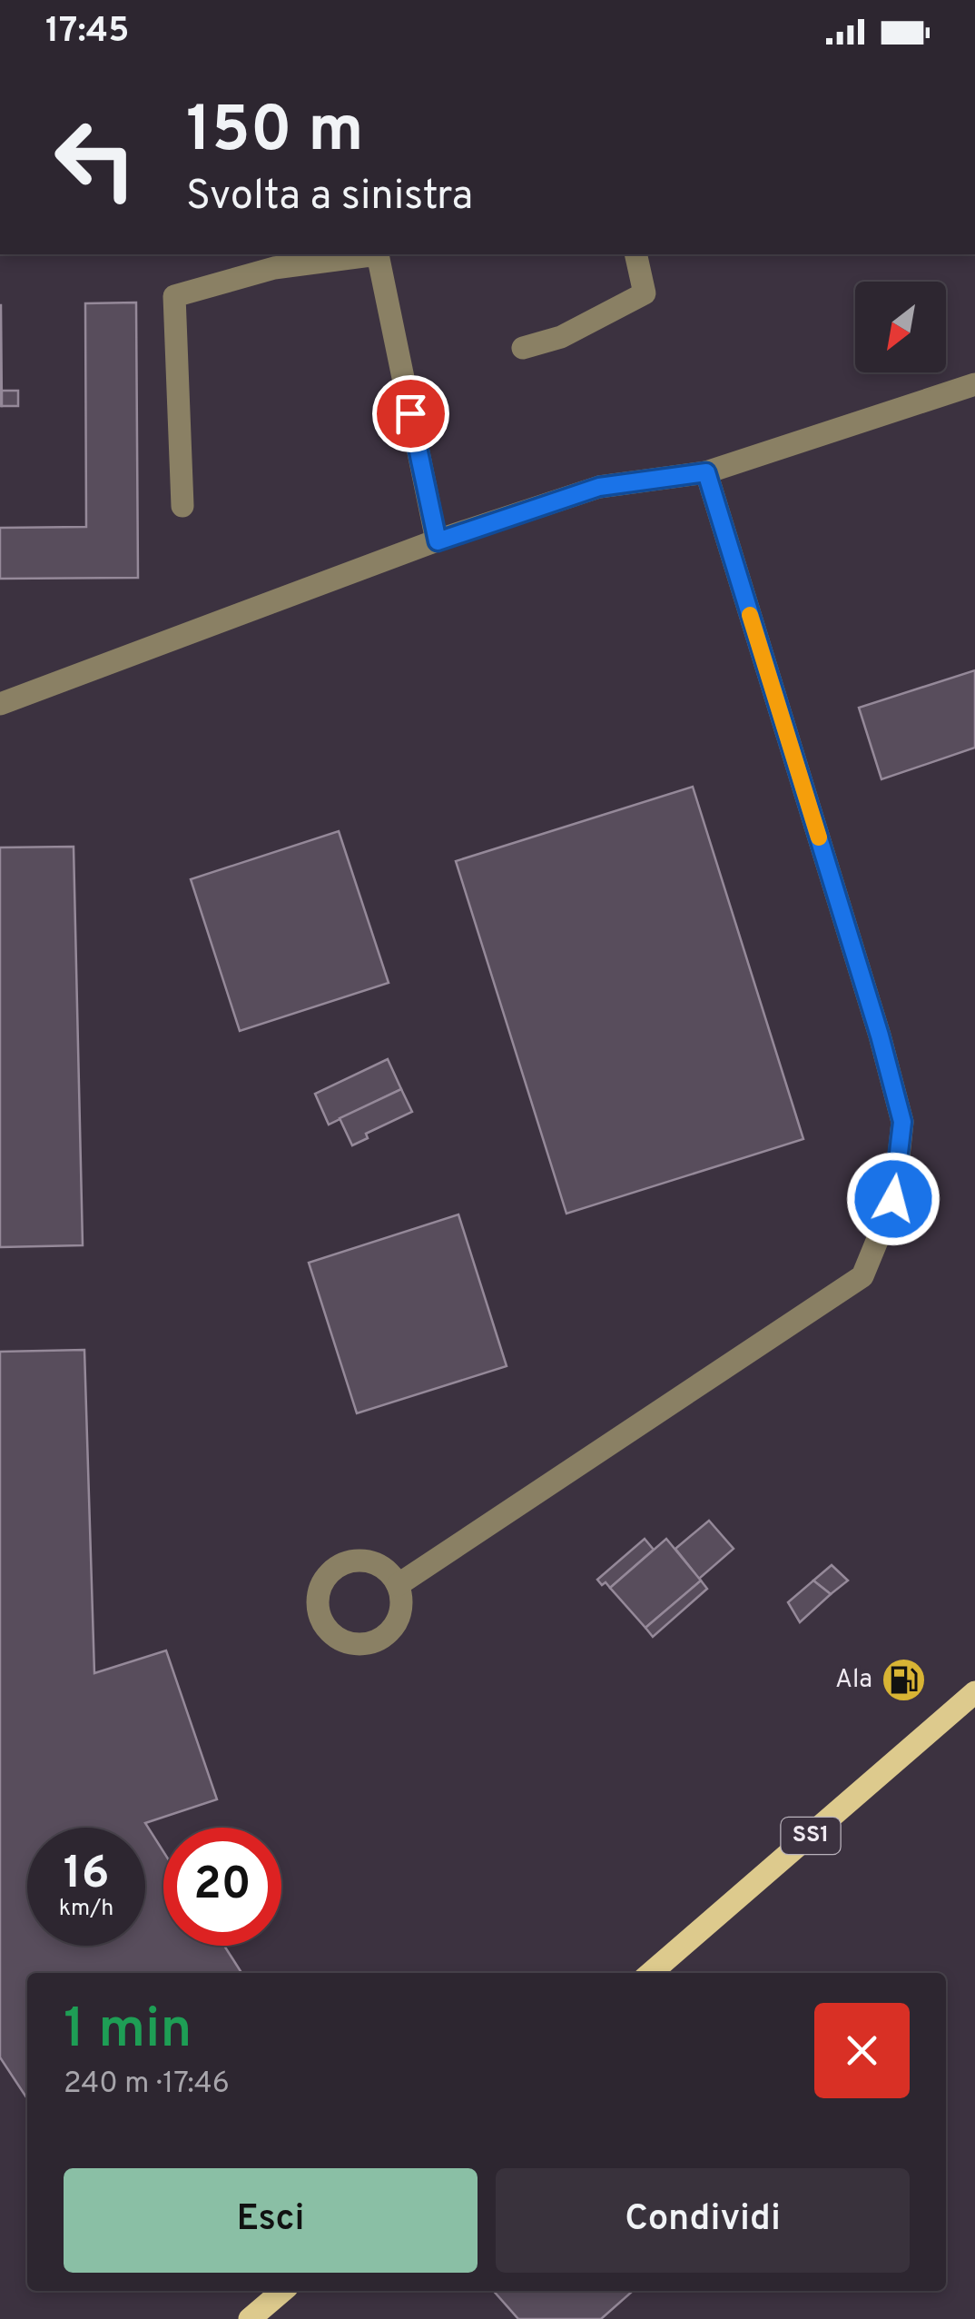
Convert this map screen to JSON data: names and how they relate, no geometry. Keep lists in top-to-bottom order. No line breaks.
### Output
{"streets":{"main road":["SS1"]},"places":{"fuel station":["Ala"]},"north":"bottom left","page":{"status":"17:45","turn":["150 m","Svolta a sinistra"],"speed":"16 km/h","limit":"20","heading":["1 min","240 m · 17:46"],"buttons":["Esci","Condividi"]}}
